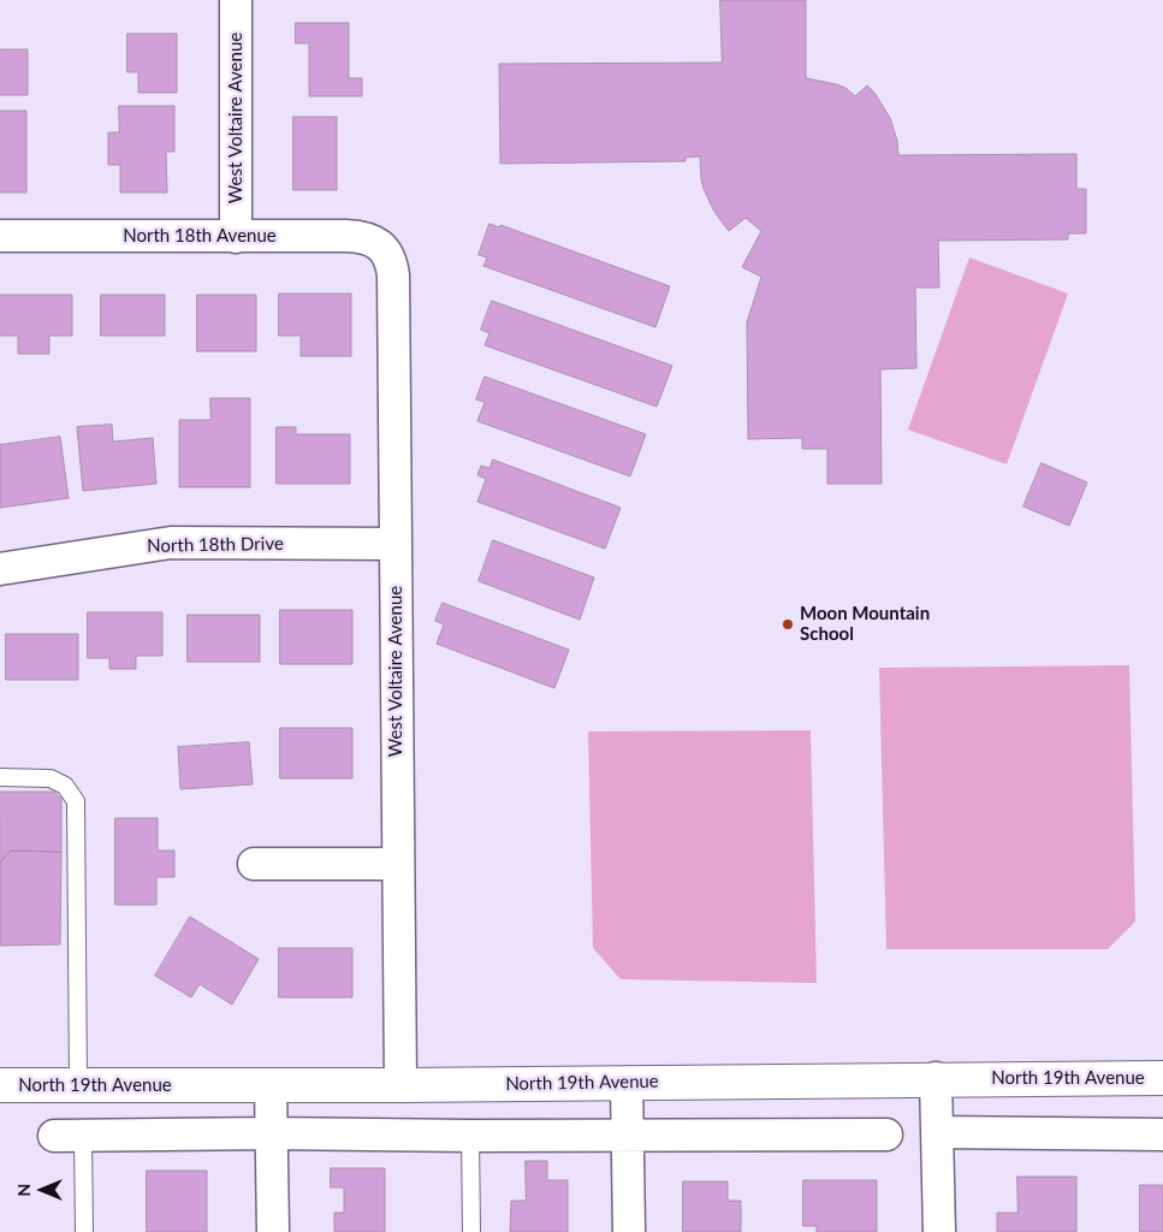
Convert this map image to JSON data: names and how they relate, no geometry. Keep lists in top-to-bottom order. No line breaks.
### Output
{"streets":{"main road":["North 19th Avenue"],"street":["West Voltaire Avenue","North 18th Avenue","North 18th Drive"]},"crossings":[["West Voltaire Avenue","North 18th Avenue"],["West Voltaire Avenue","North 18th Drive"],["West Voltaire Avenue","North 19th Avenue"]],"places":["Moon Mountain School"],"north":"left"}
